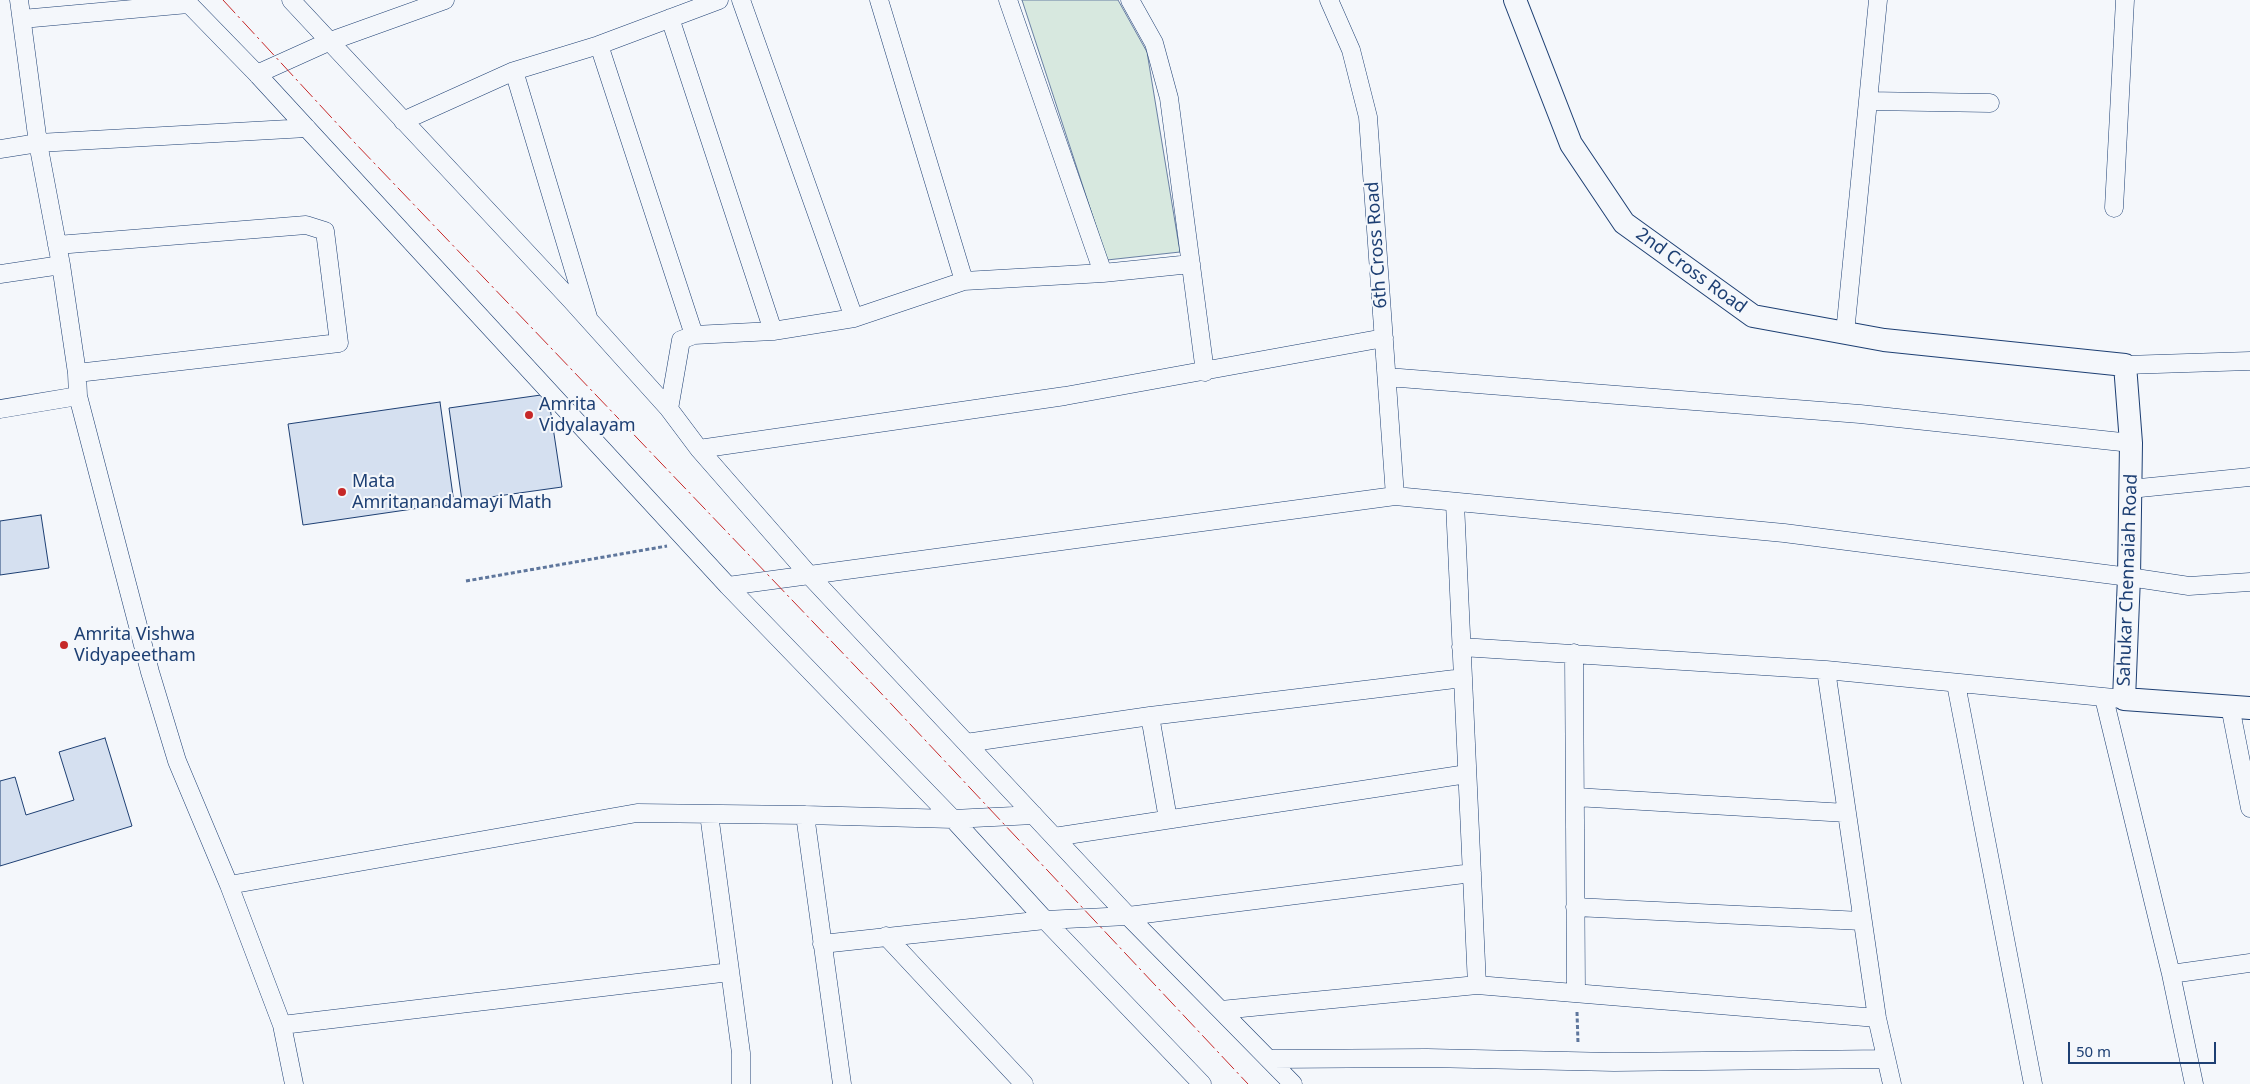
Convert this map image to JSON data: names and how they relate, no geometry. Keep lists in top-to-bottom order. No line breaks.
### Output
{"streets":{"street":["6th Cross Road","2nd Cross Road","Sahukar Chennaiah Road"]},"crossings":[["2nd Cross Road","Sahukar Chennaiah Road"]],"places":["Amrita Vidyalayam","Mata Amritanandamayi Math","Amrita Vishwa Vidyapeetham"],"scale_bar":"50 m"}
